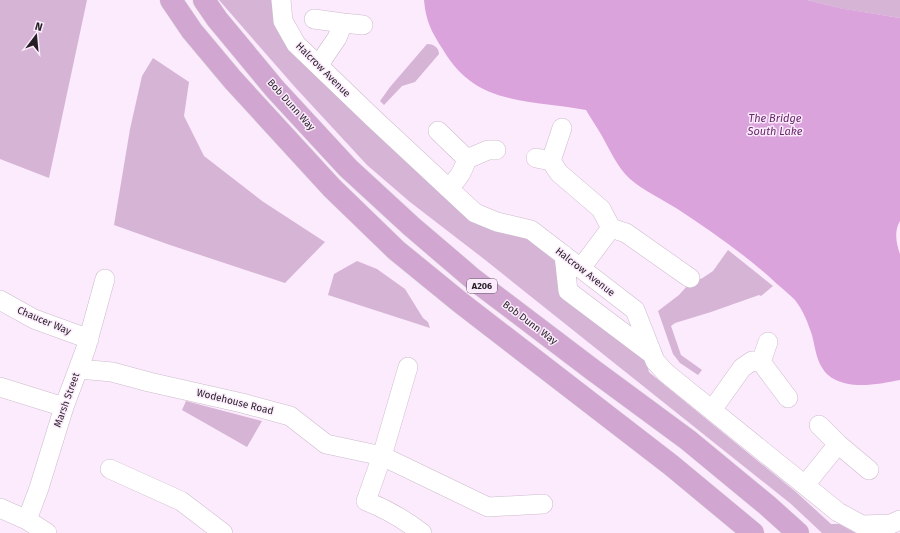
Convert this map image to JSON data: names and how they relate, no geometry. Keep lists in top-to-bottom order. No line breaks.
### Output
{"streets":{"main road":["Bob Dunn Way","A206"],"street":["Halcrow Avenue","Chaucer Way","Marsh Street","Wodehouse Road"]},"crossings":[["Chaucer Way","Marsh Street"],["Marsh Street","Wodehouse Road"]],"water":["The Bridge South Lake"],"north":"top"}
